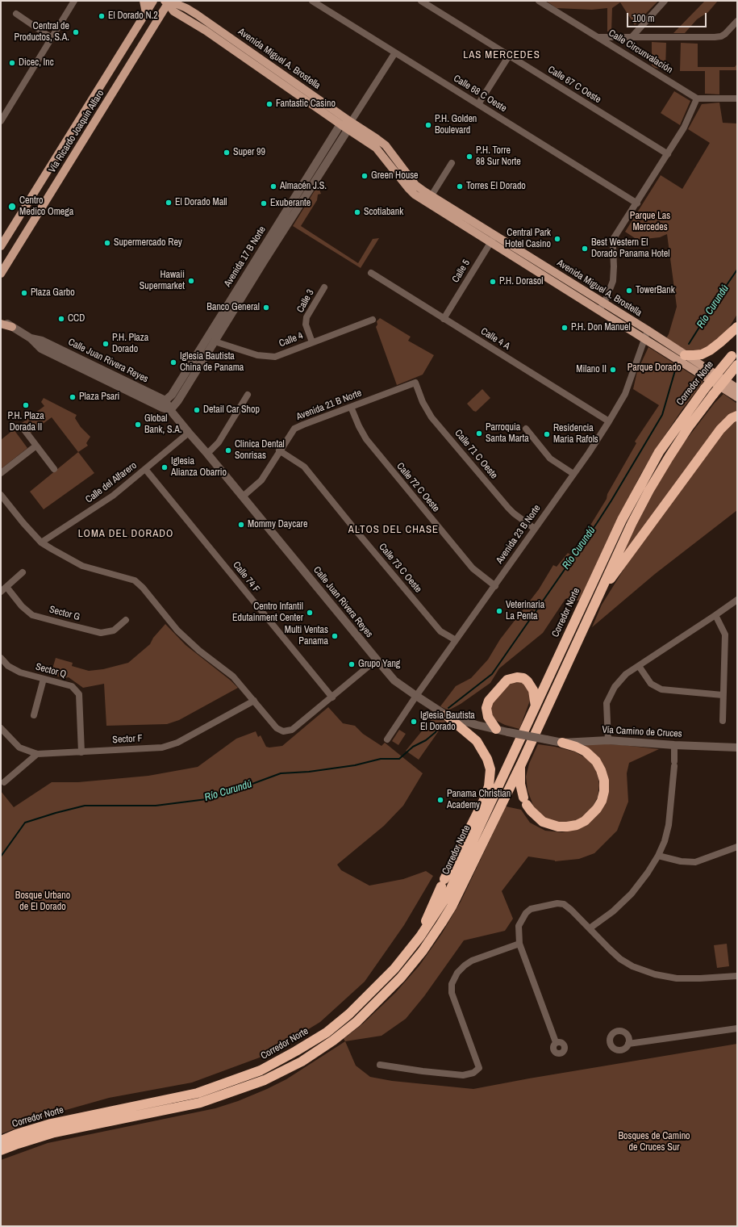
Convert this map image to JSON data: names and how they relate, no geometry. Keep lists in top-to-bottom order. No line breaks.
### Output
{"streets":{"highway":["Corredor Norte"],"main road":["Avenida Miguel A. Brostella","Vía Ricardo Joaquín Alfaro"],"street":["Calle Circunvalación","Calle 67 C Oeste","Calle 68 C Oeste","Avenida 17 B Norte","Calle 5","Calle 3","Calle 4 A","Calle 4","Calle Juan Rivera Reyes","Avenida 21 B Norte","Calle 71 C Oeste","Calle del Alfarero","Calle 72 C Oeste","Avenida 23 B Norte","Calle 73 C Oeste","Calle 74 F","Sector G","Sector Q","Vía Camino de Cruces","Sector F"]},"crossings":[["Avenida Miguel A. Brostella","Vía Ricardo Joaquín Alfaro"],["Avenida Miguel A. Brostella","Avenida 17 B Norte"],["Avenida Miguel A. Brostella","Calle 5"],["Avenida Miguel A. Brostella","Avenida 23 B Norte"],["Calle 68 C Oeste","Avenida 17 B Norte"],["Avenida 17 B Norte","Calle 4"],["Avenida 17 B Norte","Calle Juan Rivera Reyes"],["Calle 5","Calle 4 A"],["Calle 3","Calle 4"],["Calle 4 A","Avenida 23 B Norte"],["Calle Juan Rivera Reyes","Avenida 21 B Norte"],["Calle Juan Rivera Reyes","Calle del Alfarero"],["Calle Juan Rivera Reyes","Avenida 23 B Norte"],["Calle Juan Rivera Reyes","Vía Camino de Cruces"],["Avenida 21 B Norte","Calle 71 C Oeste"],["Avenida 21 B Norte","Calle 72 C Oeste"],["Avenida 21 B Norte","Calle 73 C Oeste"],["Calle 71 C Oeste","Avenida 23 B Norte"],["Calle del Alfarero","Calle 74 F"],["Calle 72 C Oeste","Avenida 23 B Norte"],["Avenida 23 B Norte","Calle 73 C Oeste"],["Sector Q","Sector F"]],"districts":["LAS MERCEDES","ALTOS DEL CHASE","LOMA DEL DORADO"],"water":["Río Curundú"],"parks":["Parque Las Mercedes","Parque Dorado","Bosque Urbano de El Dorado","Bosques de Camino de Cruces Sur"],"places":["El Dorado N.2","Central de Productos, S.A.","Dicec, Inc","Fantastic Casino","P.H. Golden Boulevard","Super 99","P.H. Torre 88 Sur Norte","Green House","Almacén J.S.","Torres El Dorado","El Dorado Mall","Exuberante","Centro Medico Omega","Scotiabank","Central Park Hotel Casino","Supermercado Rey","Best Western El Dorado Panama Hotel","Hawaii Supermarket","P.H. Dorasol","TowerBank","Plaza Garbo","Banco General","CCD","P.H. Don Manuel","P.H. Plaza Dorado","Iglesia Bautista China de Panama","Milano II","Plaza Psari","P.H. Plaza Dorada II","Detail Car Shop","Global Bank, S.A.","Parroquia Santa Marta","Residencia Maria Rafols","Clinica Dental Sonrisas","Iglesia Alianza Obarrio","Mommy Daycare","Veterinaria La Penta","Centro Infantil Edutainment Center","Multi Ventas Panama","Grupo Yang","Iglesia Bautista El Dorado","Panama Christian Academy"],"scale_bar":"100 m"}
